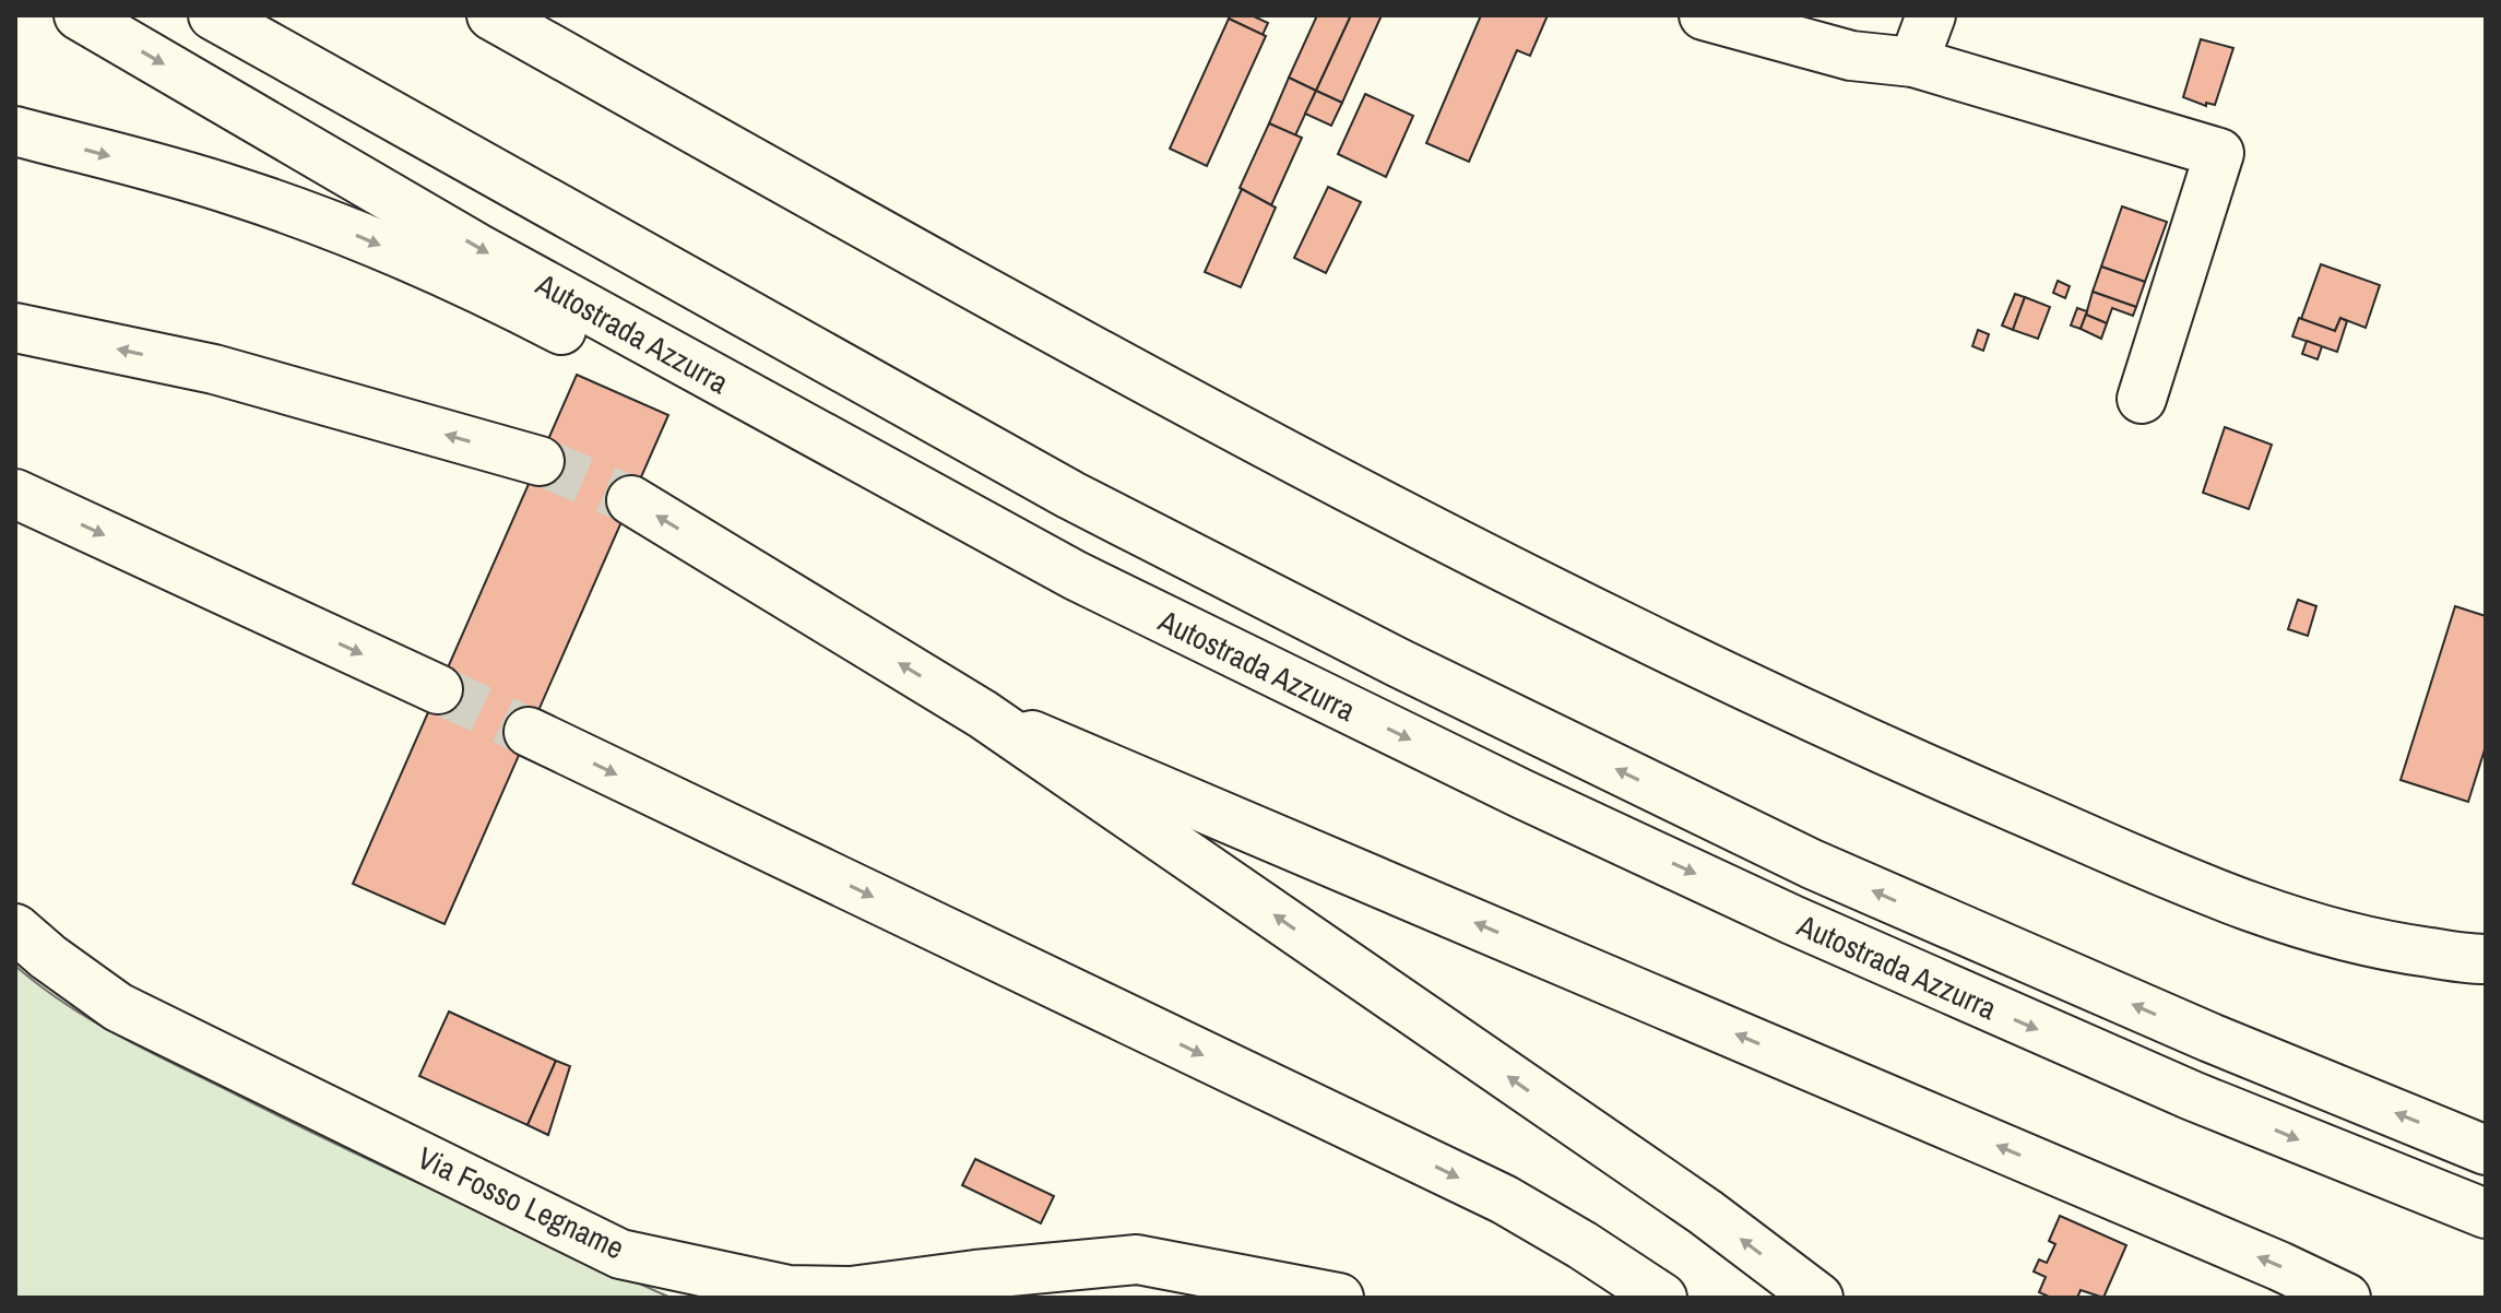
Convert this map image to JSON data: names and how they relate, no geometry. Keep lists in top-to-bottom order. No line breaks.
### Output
{"streets":{"main road":["Autostrada Azzurra","Via Fosso Legname"]}}
